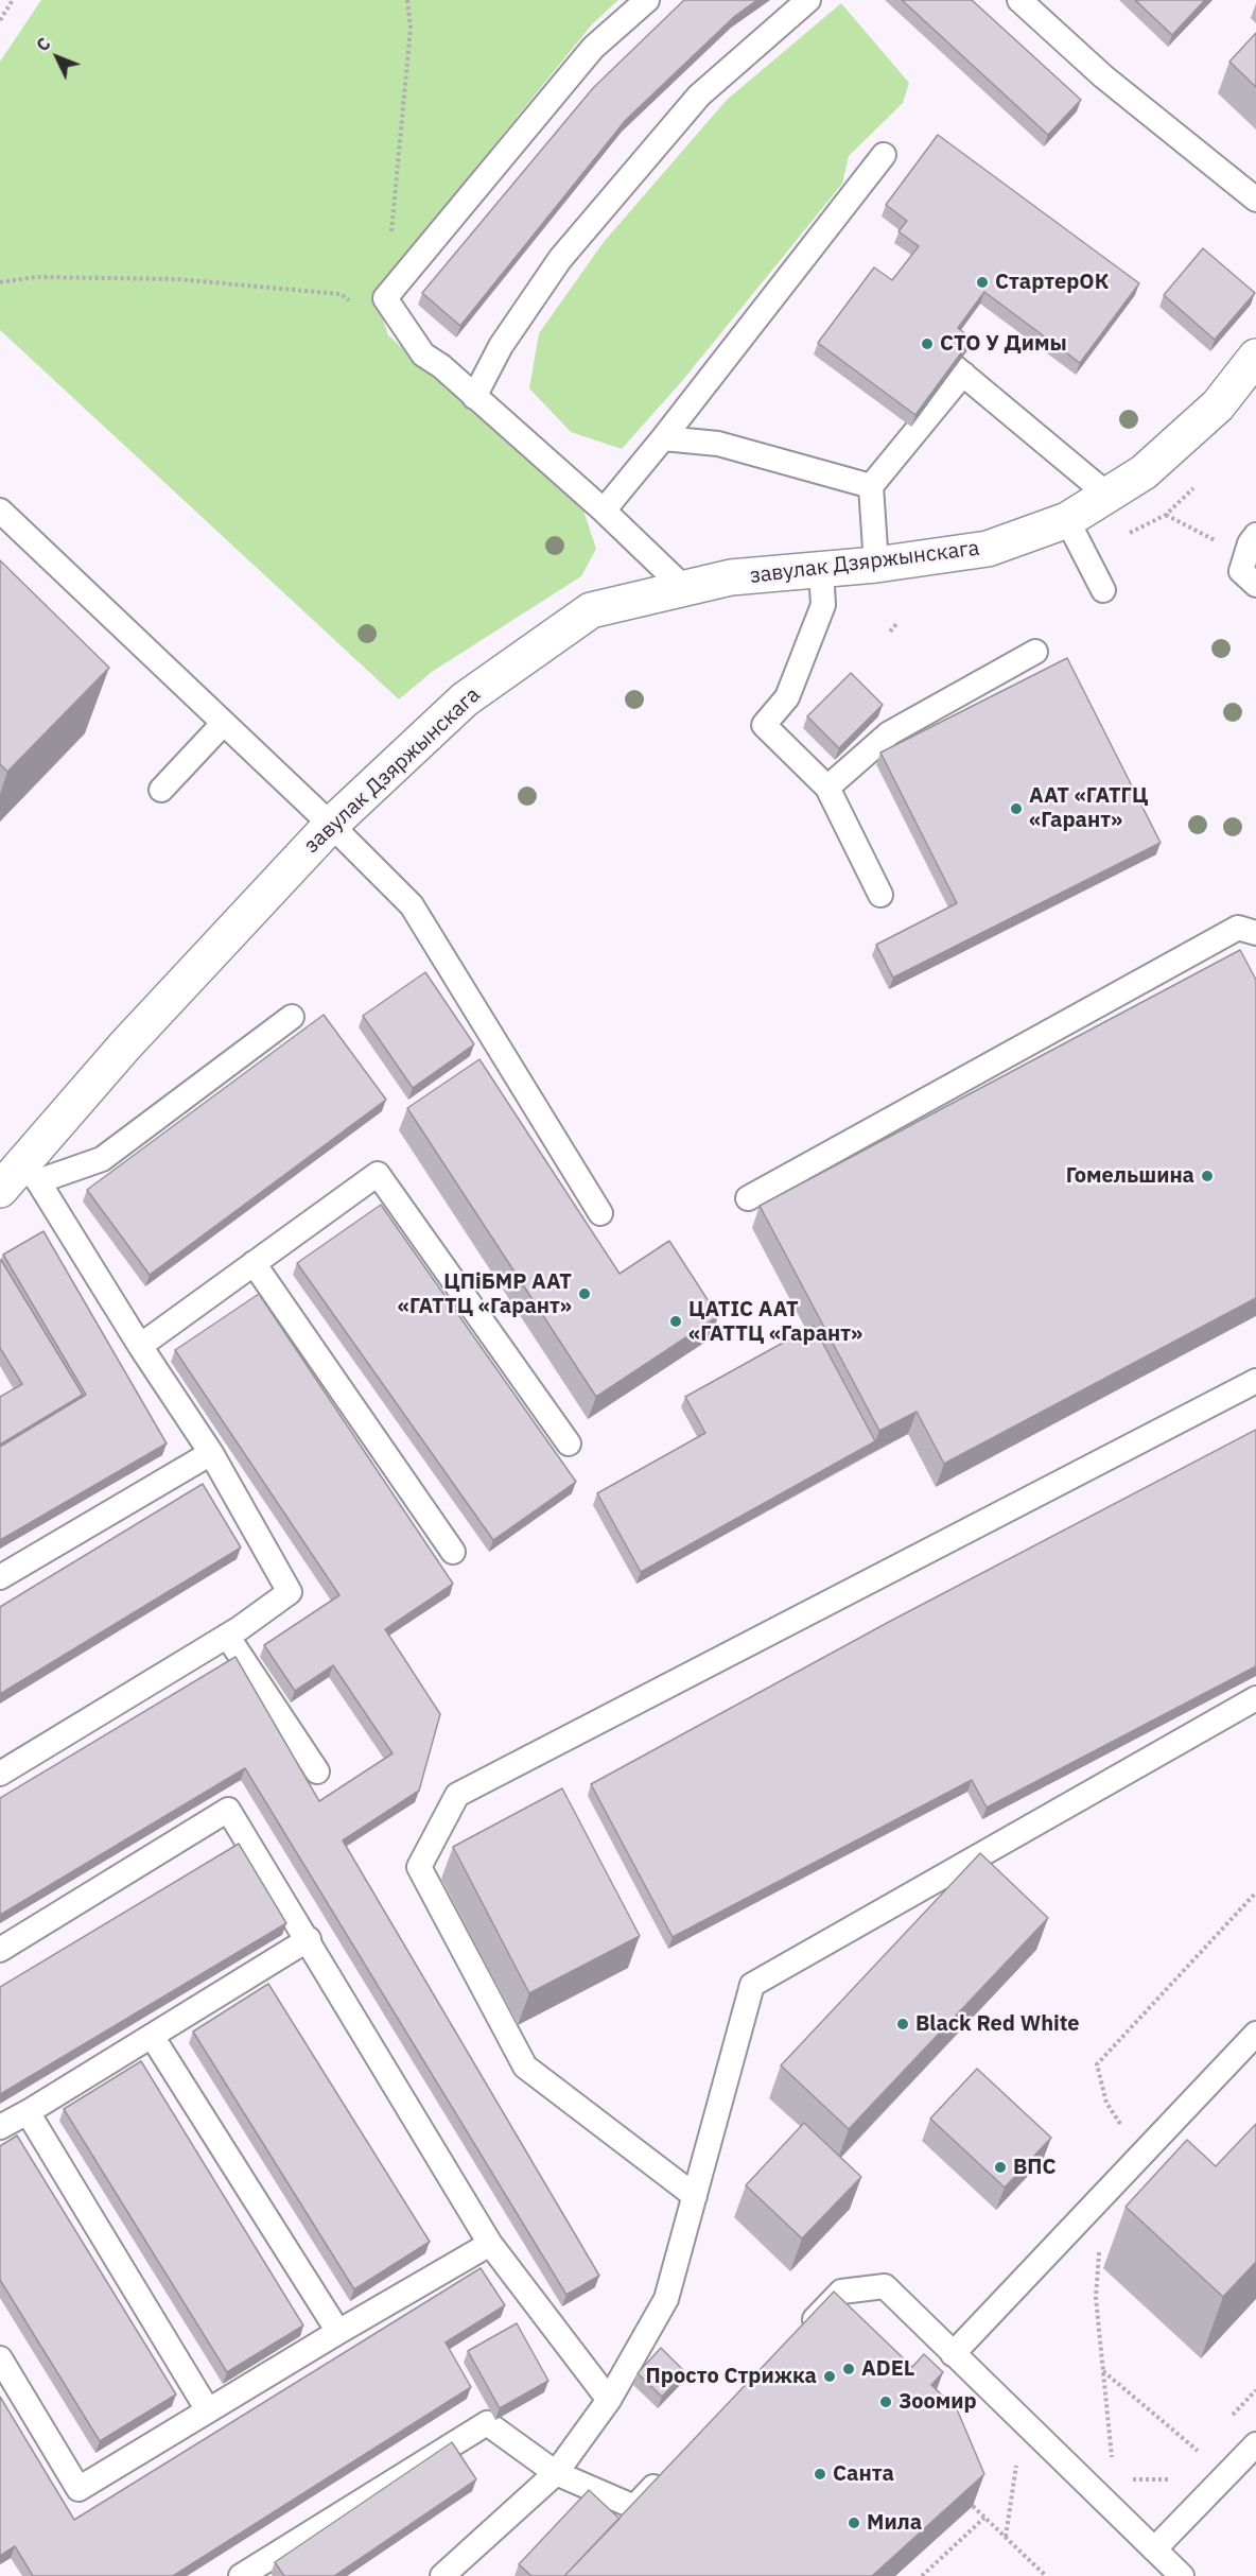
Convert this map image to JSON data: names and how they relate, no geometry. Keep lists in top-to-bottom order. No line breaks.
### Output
{"streets":{"street":["завулак Дзяржынскага"]},"places":["СтартерОК","СТО У Димы","ААТ «ГАТГЦ «Гарант»","Гомельшина","ЦПіБМР ААТ «ГАТТЦ «Гарант»","ЦАТІС ААТ «ГАТТЦ «Гарант»","Black Red White","ВПС","ADEL","Просто Стрижка","Зоомир","Санта","Мила"],"north":"top left"}
